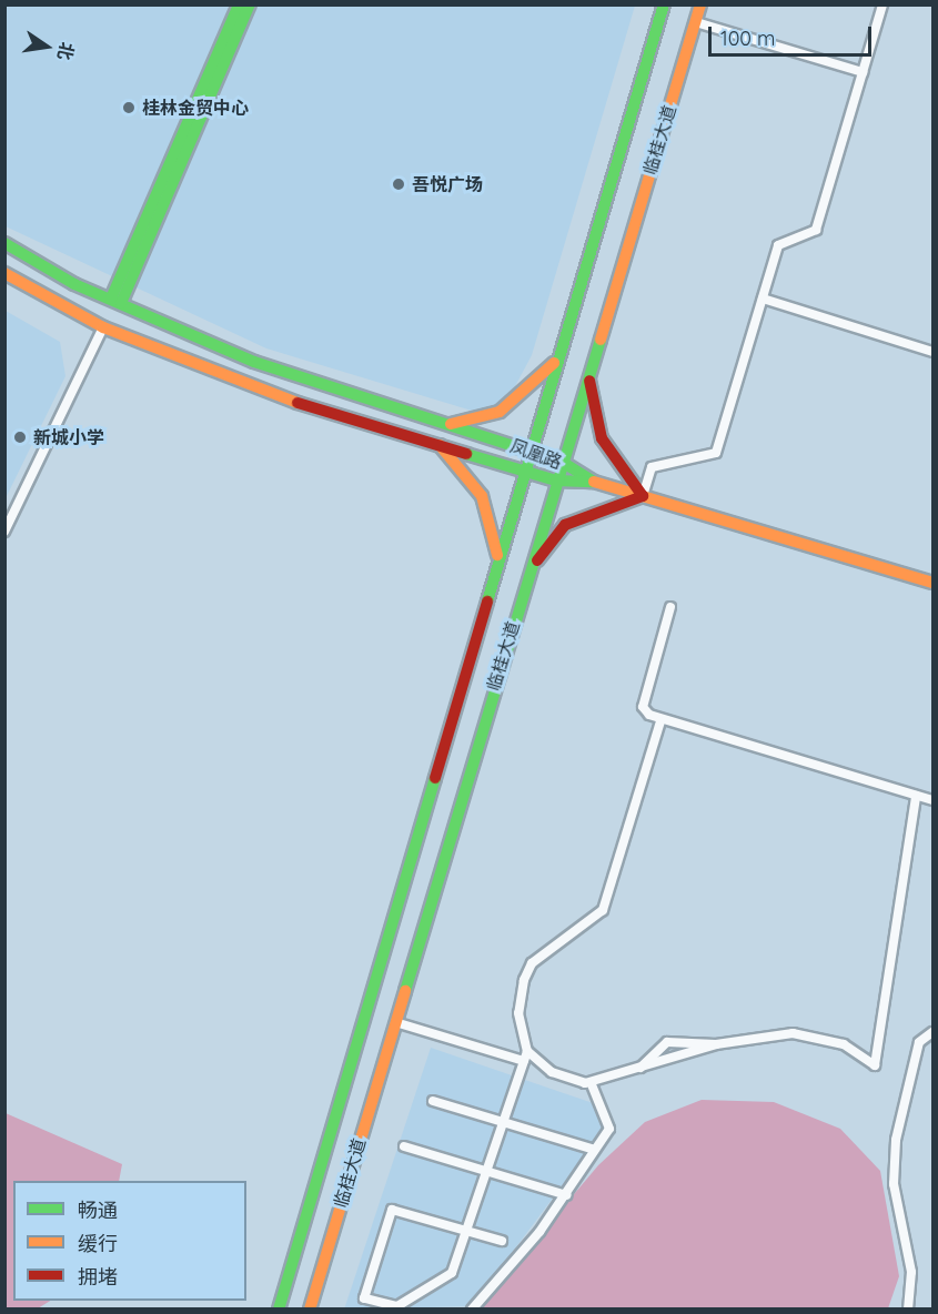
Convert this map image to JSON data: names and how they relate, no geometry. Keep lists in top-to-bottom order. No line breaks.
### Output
{"streets":{"main road":["临桂大道","凤凰路"]},"crossings":[["临桂大道","凤凰路"]],"places":["桂林金贸中心","吾悦广场","新城小学"],"legend":["畅通","缓行","拥堵"],"scale_bar":"100 m","north":"right"}
